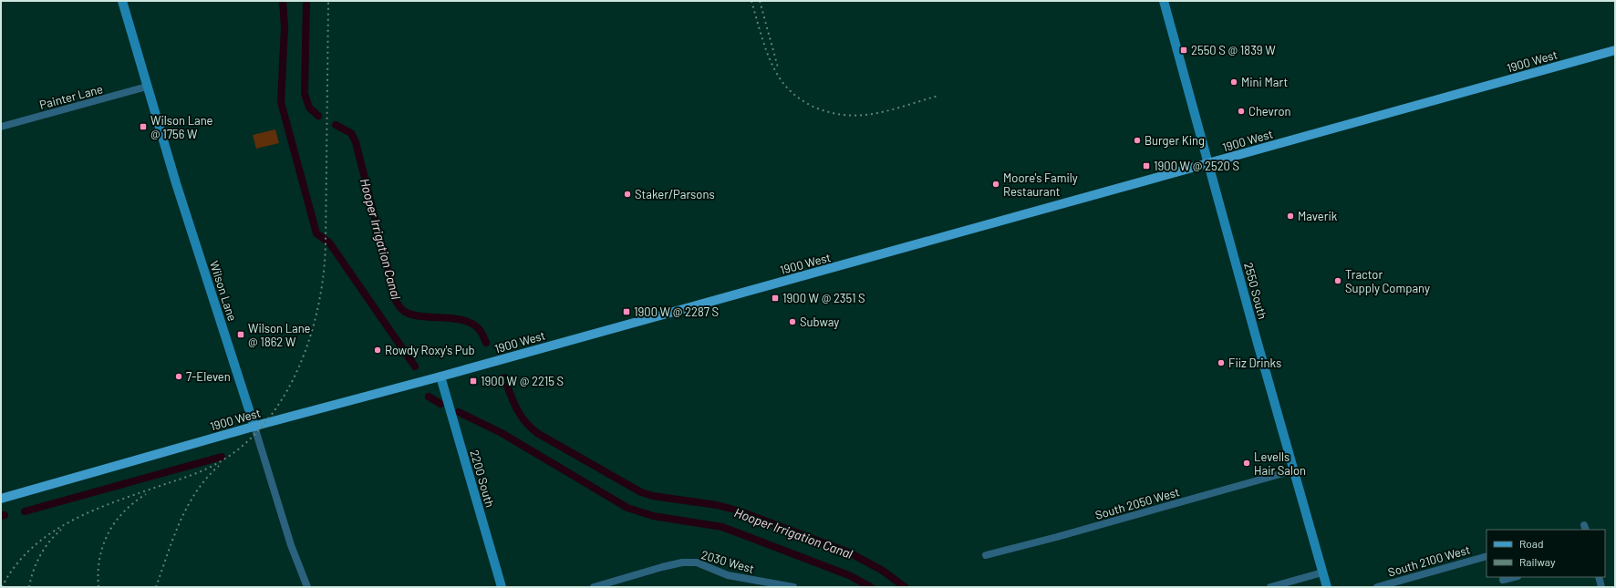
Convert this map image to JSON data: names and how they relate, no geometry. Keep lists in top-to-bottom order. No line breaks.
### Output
{"streets":{"main road":["1900 West"],"street":["Painter Lane","Wilson Lane","2550 South","2200 South","South 2050 West","South 2100 West","2030 West"]},"crossings":[["1900 West","Wilson Lane"],["1900 West","2550 South"],["1900 West","2200 South"],["Painter Lane","Wilson Lane"],["2550 South","South 2050 West"]],"water":["Hooper Irrigation Canal"],"places":{"transit":["2550 S @ 1839 W","Wilson Lane @ 1756 W","1900 W @ 2520 S","1900 W @ 2351 S","1900 W @ 2287 S","Wilson Lane @ 1862 W","1900 W @ 2215 S"],"other":["Mini Mart","Chevron","Burger King","Moore's Family Restaurant","Staker/Parsons","Maverik","Tractor Supply Company","Subway","Rowdy Roxy's Pub","Fiiz Drinks","7-Eleven","Levells Hair Salon"]},"legend":["Road","Railway"]}
